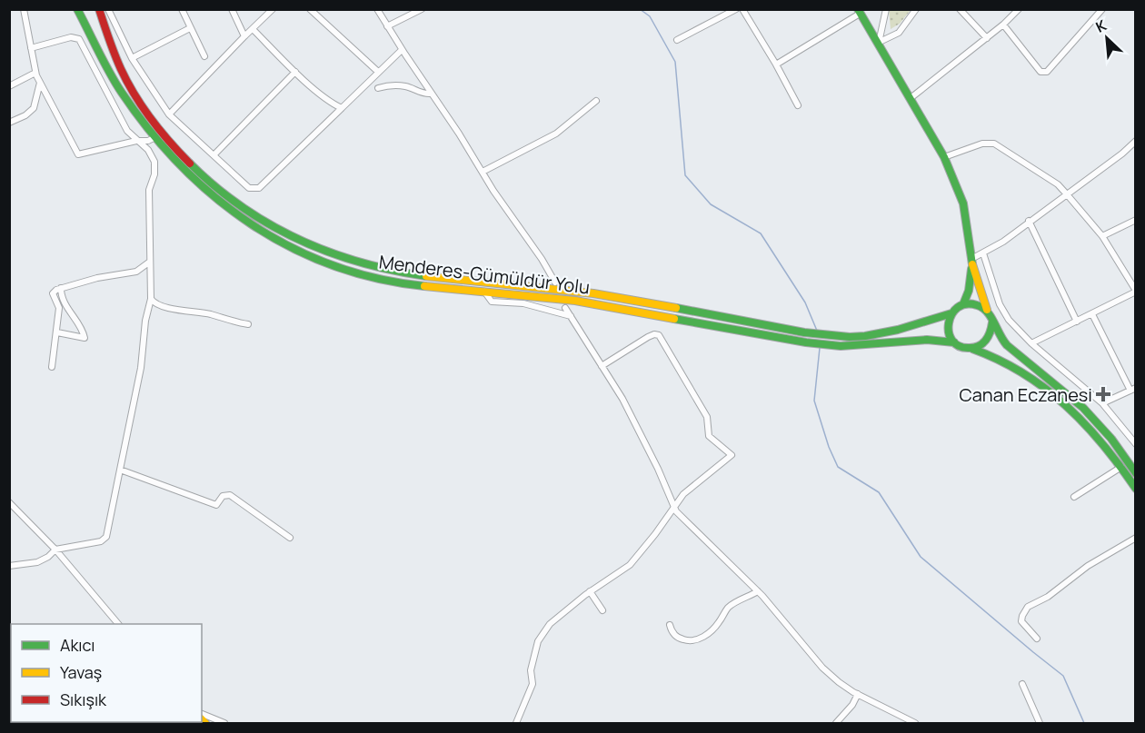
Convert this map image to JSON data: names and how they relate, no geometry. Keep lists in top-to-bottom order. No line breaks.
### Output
{"streets":{"main road":["Menderes-Gümüldür Yolu"]},"places":{"health":["Canan Eczanesi"]},"legend":["Akıcı","Yavaş","Sıkışık"],"north":"top left"}
